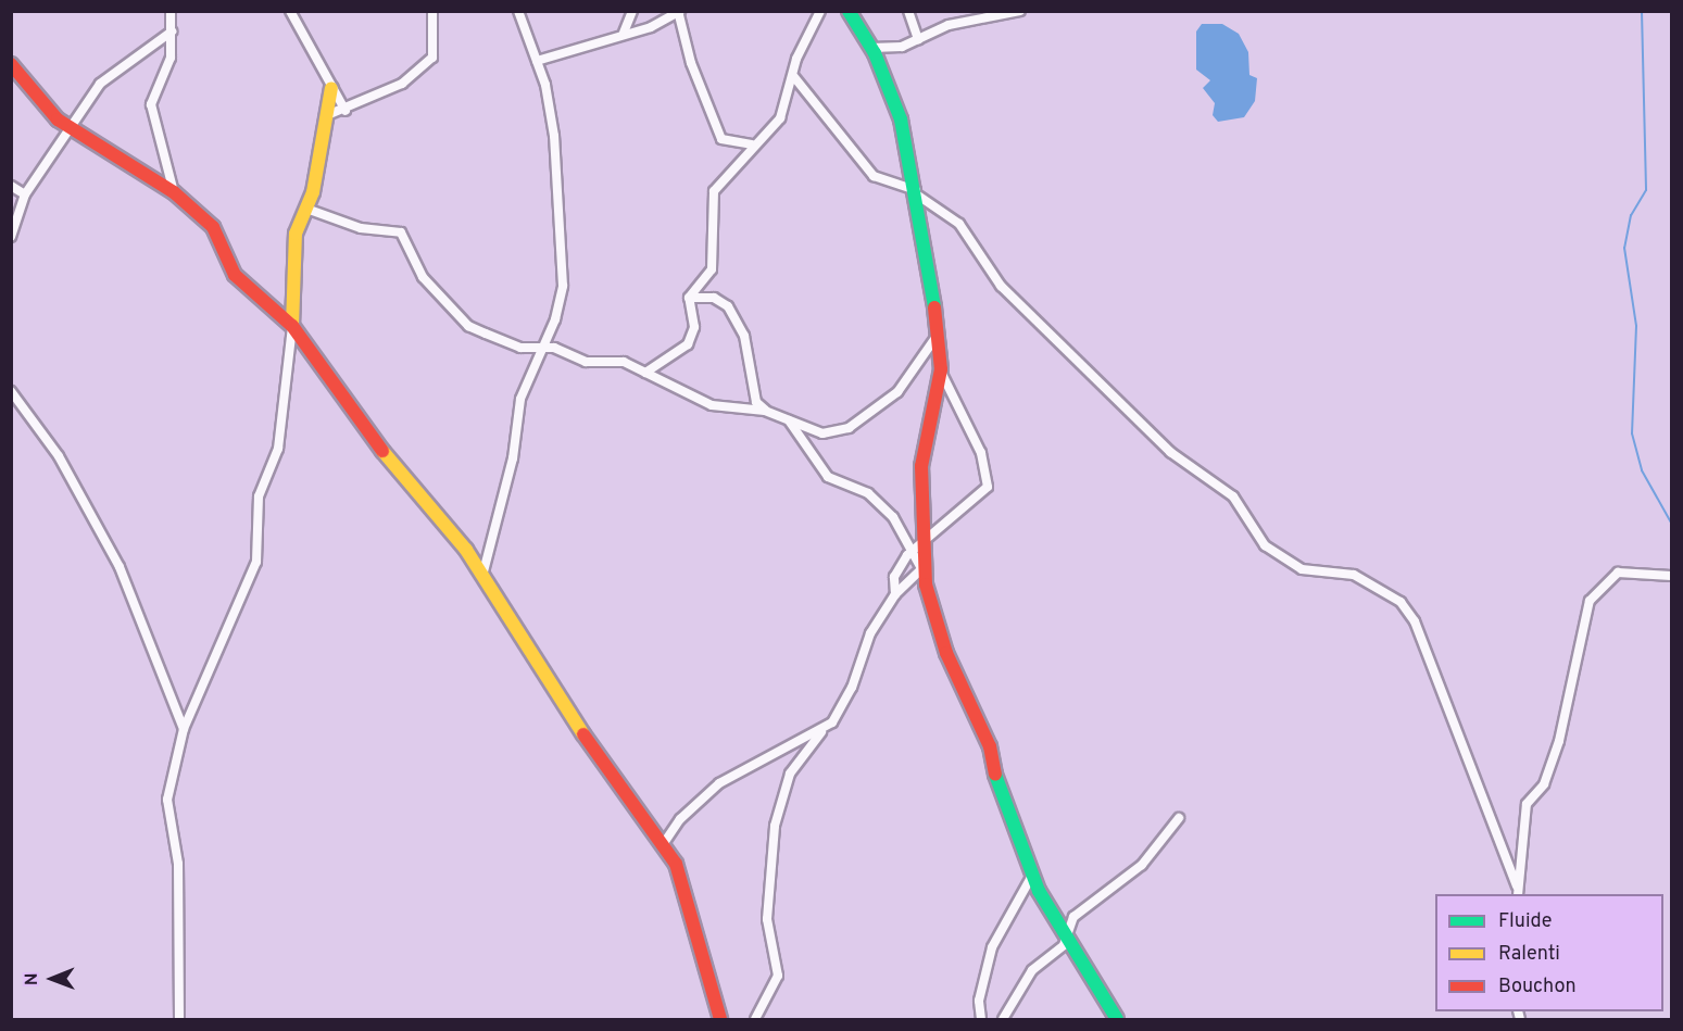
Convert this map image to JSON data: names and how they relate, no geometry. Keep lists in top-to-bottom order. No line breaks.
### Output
{"legend":["Fluide","Ralenti","Bouchon"],"north":"left"}
